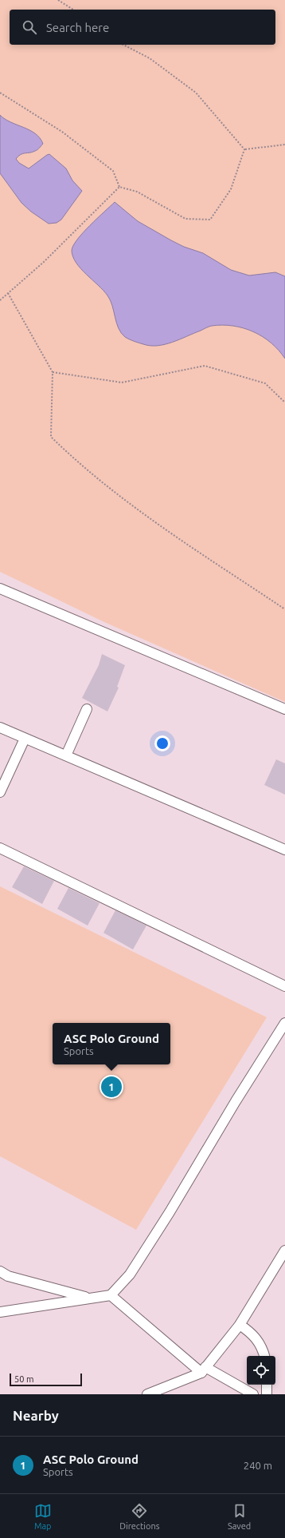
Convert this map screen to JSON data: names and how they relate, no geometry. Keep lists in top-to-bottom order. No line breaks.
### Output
{"scale_bar":"50 m","page":{"search":"Search here","popup":["ASC Polo Ground","Sports"],"pins":"1","scale":"50 m","heading":"Nearby","list":[{"mark":"1","name":"ASC Polo Ground","note":"Sports","value":"240 m"}],"nav":["Map","Directions","Saved"]}}
